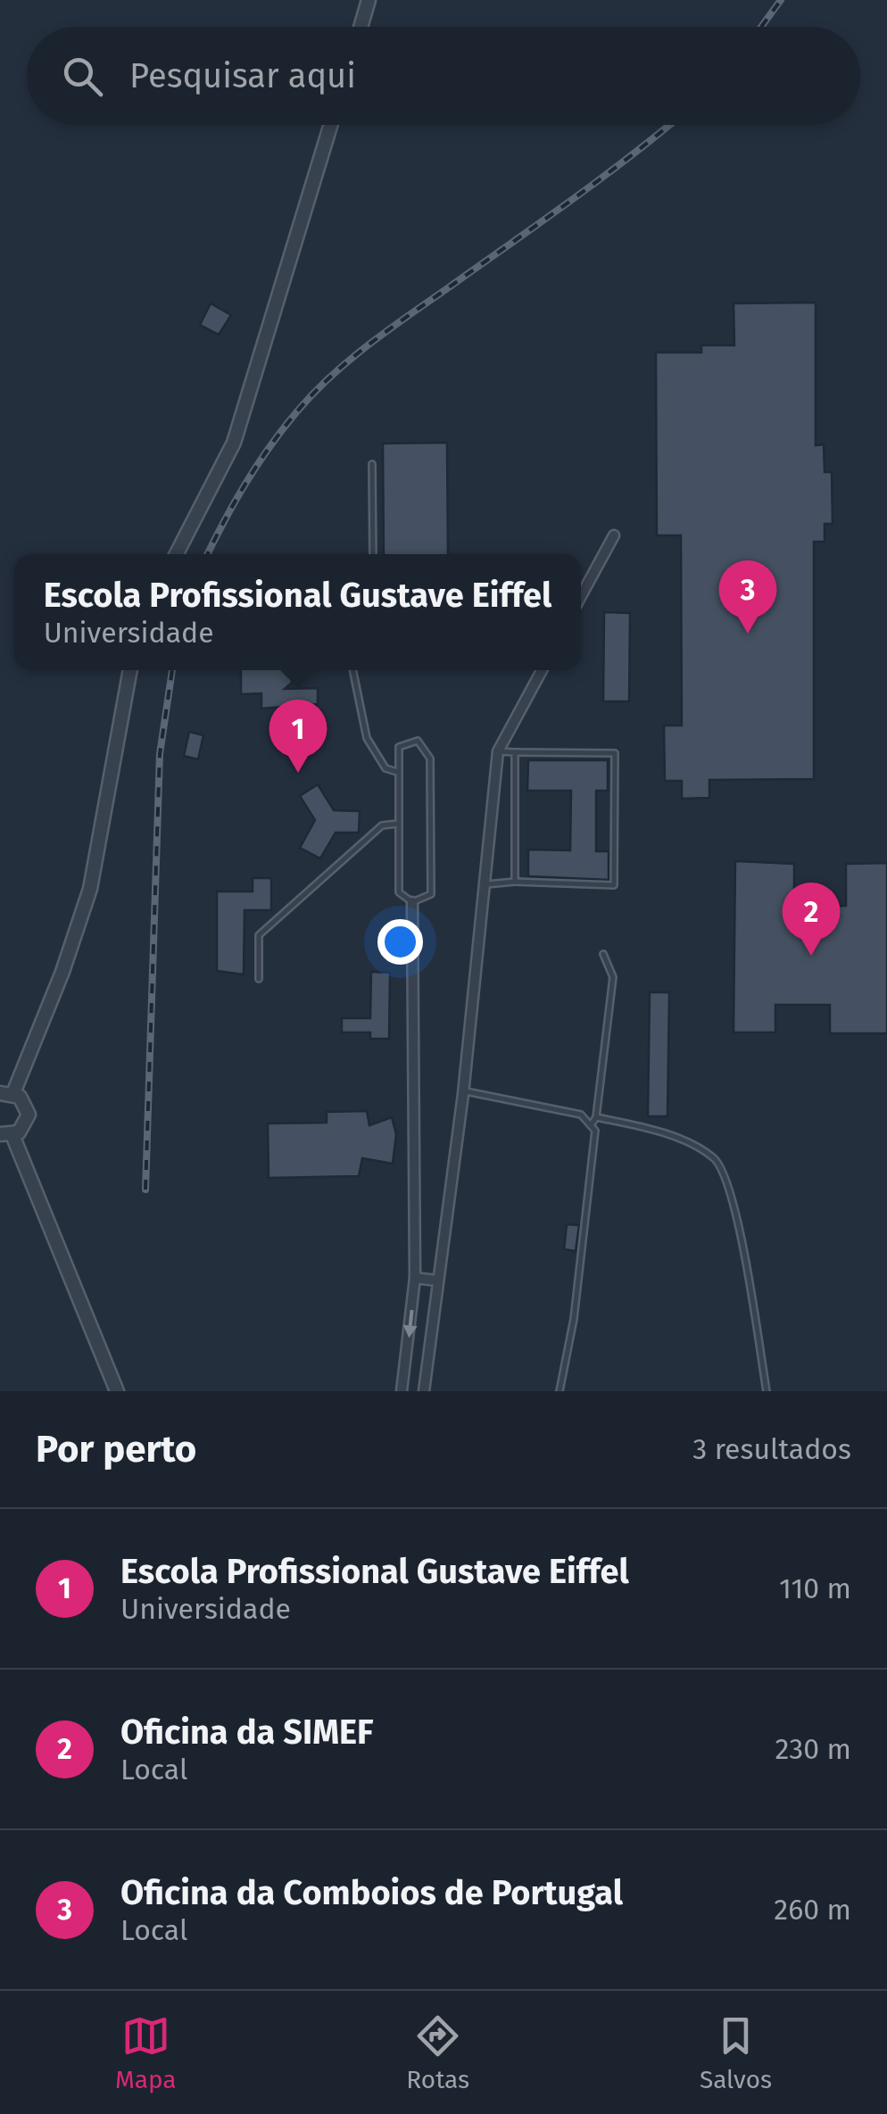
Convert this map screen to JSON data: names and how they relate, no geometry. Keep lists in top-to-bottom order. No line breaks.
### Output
{"page":{"search":"Pesquisar aqui","popup":["Escola Profissional Gustave Eiffel","Universidade"],"pins":["3","1","2"],"heading":["Por perto","3 resultados"],"list":[{"mark":"1","name":"Escola Profissional Gustave Eiffel","note":"Universidade","value":"110 m"},{"mark":"2","name":"Oficina da SIMEF","note":"Local","value":"230 m"},{"mark":"3","name":"Oficina da Comboios de Portugal","note":"Local","value":"260 m"}],"nav":["Mapa","Rotas","Salvos"]}}
